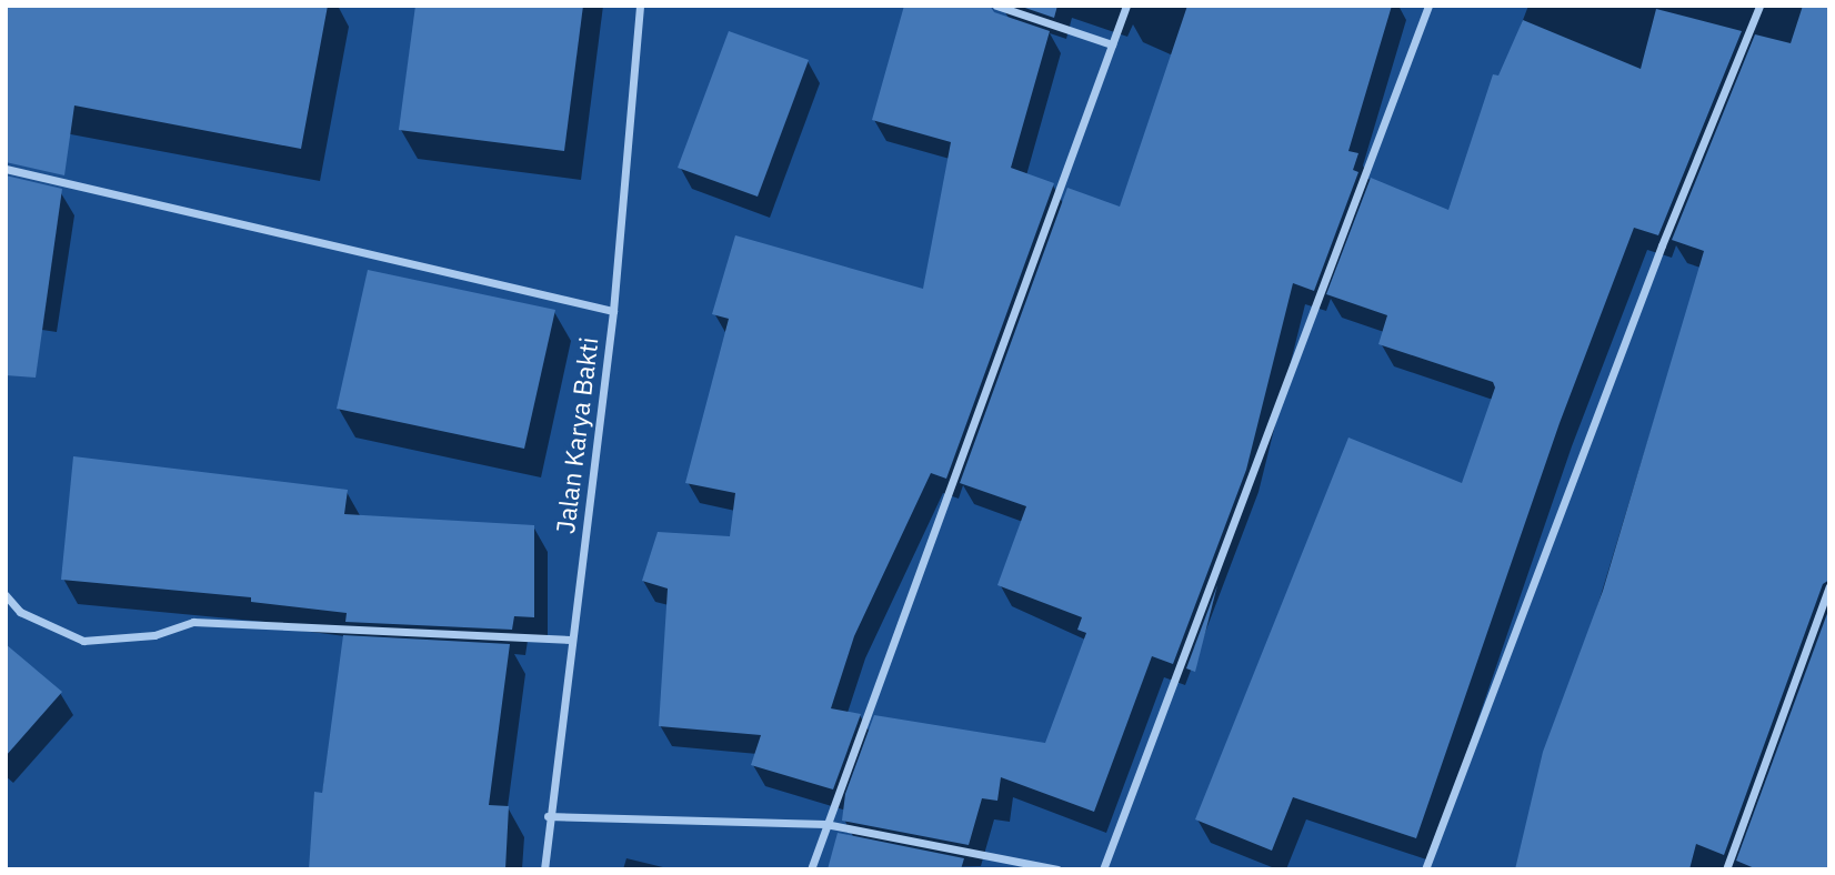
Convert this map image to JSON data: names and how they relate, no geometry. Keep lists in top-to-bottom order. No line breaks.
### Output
{"streets":{"street":["Jalan Karya Bakti"]}}
